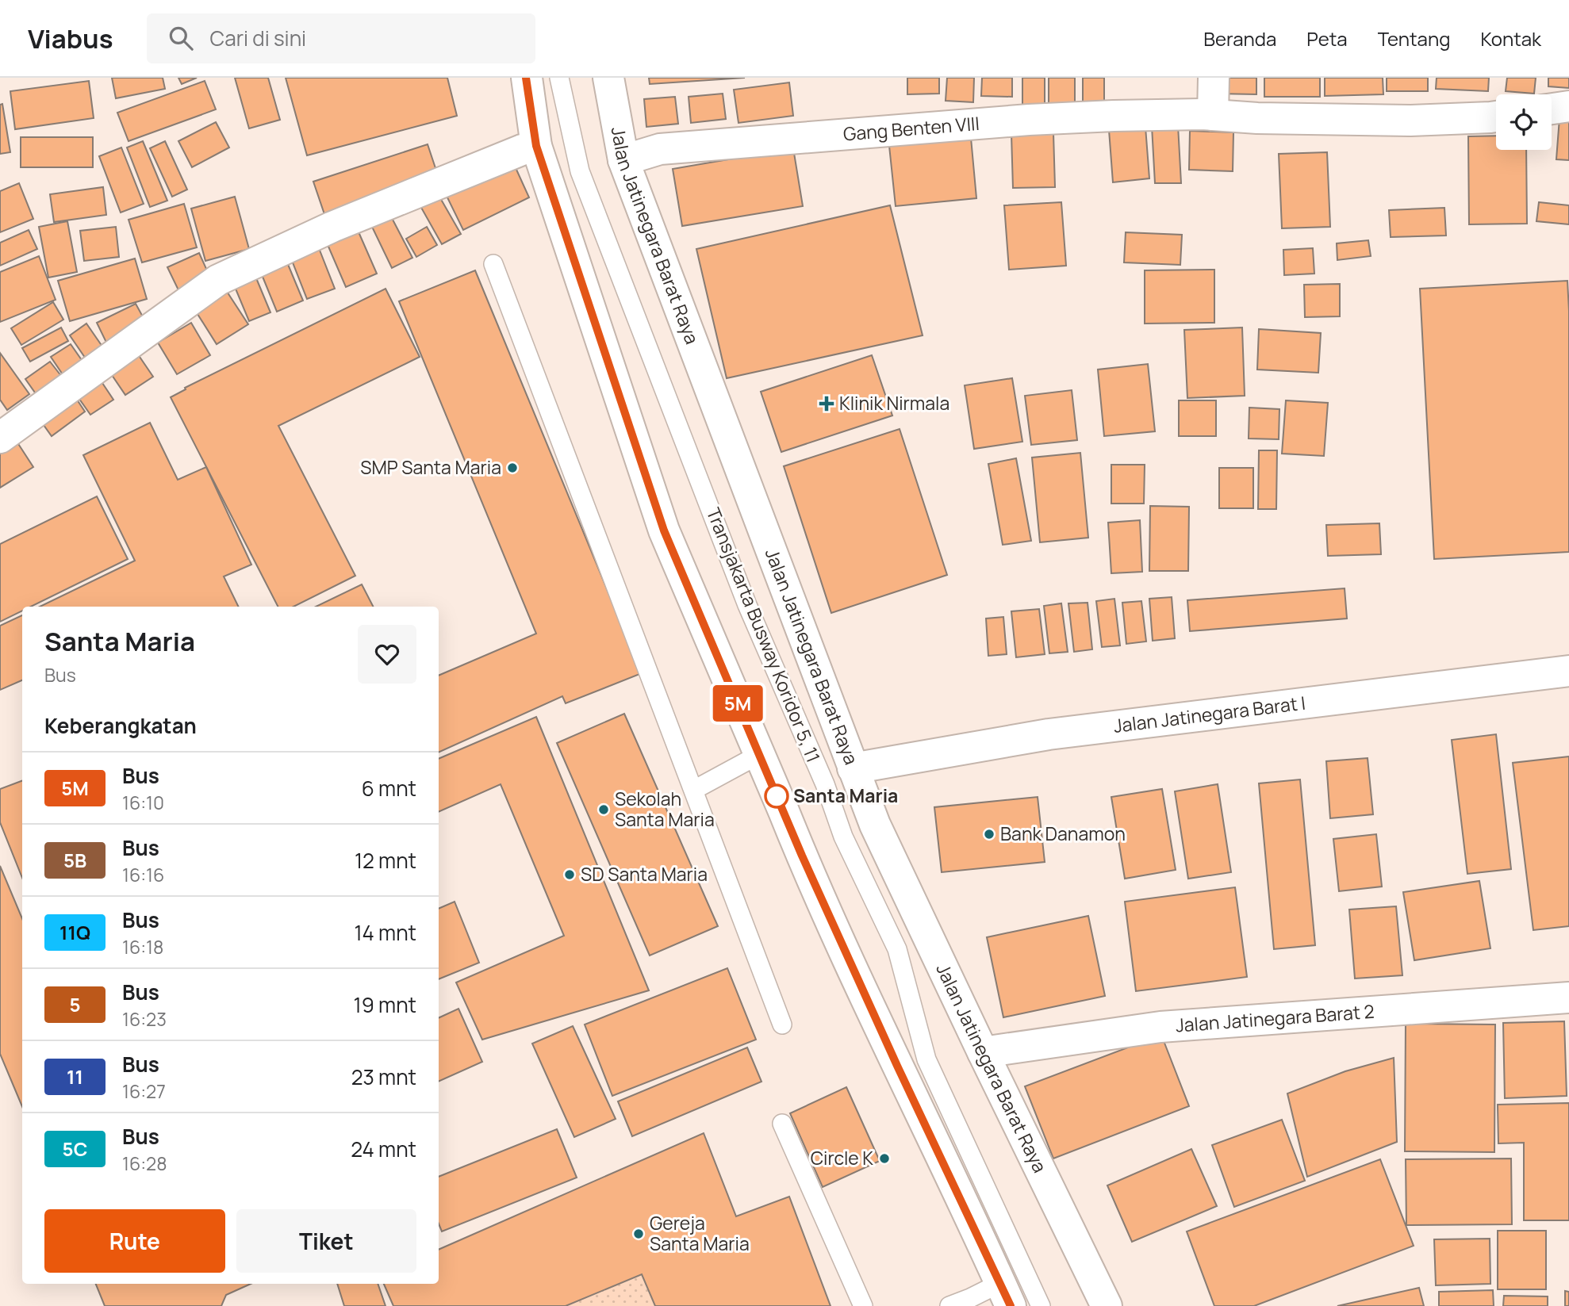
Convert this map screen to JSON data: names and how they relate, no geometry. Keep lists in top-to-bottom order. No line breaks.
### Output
{"streets":{"street":["Gang Benten VIII","Jalan Jatinegara Barat Raya","Jalan Jatinegara Barat I","Jalan Jatinegara Barat 2"],"lane":["Transjakarta Busway Koridor 5, 11"]},"crossings":[["Gang Benten VIII","Jalan Jatinegara Barat Raya"],["Jalan Jatinegara Barat Raya","Jalan Jatinegara Barat I"],["Jalan Jatinegara Barat Raya","Jalan Jatinegara Barat 2"]],"places":{"health":["Klinik Nirmala"],"other":["SMP Santa Maria","Santa Maria","Sekolah Santa Maria","Bank Danamon","SD Santa Maria","Circle K","Gereja Santa Maria"]},"lines":["bus line 5M"],"page":{"header":"Viabus","search":"Cari di sini","nav":["Beranda","Peta","Tentang","Kontak"],"on_map":"5M","heading":[["Santa Maria","Bus"],"Keberangkatan"],"list":[{"mark":"5M","name":"Bus","note":"16:10","value":"6 mnt"},{"mark":"5B","name":"Bus","note":"16:16","value":"12 mnt"},{"mark":"11Q","name":"Bus","note":"16:18","value":"14 mnt"},{"mark":"5","name":"Bus","note":"16:23","value":"19 mnt"},{"mark":"11","name":"Bus","note":"16:27","value":"23 mnt"},{"mark":"5C","name":"Bus","note":"16:28","value":"24 mnt"}],"buttons":["Rute","Tiket"]}}
